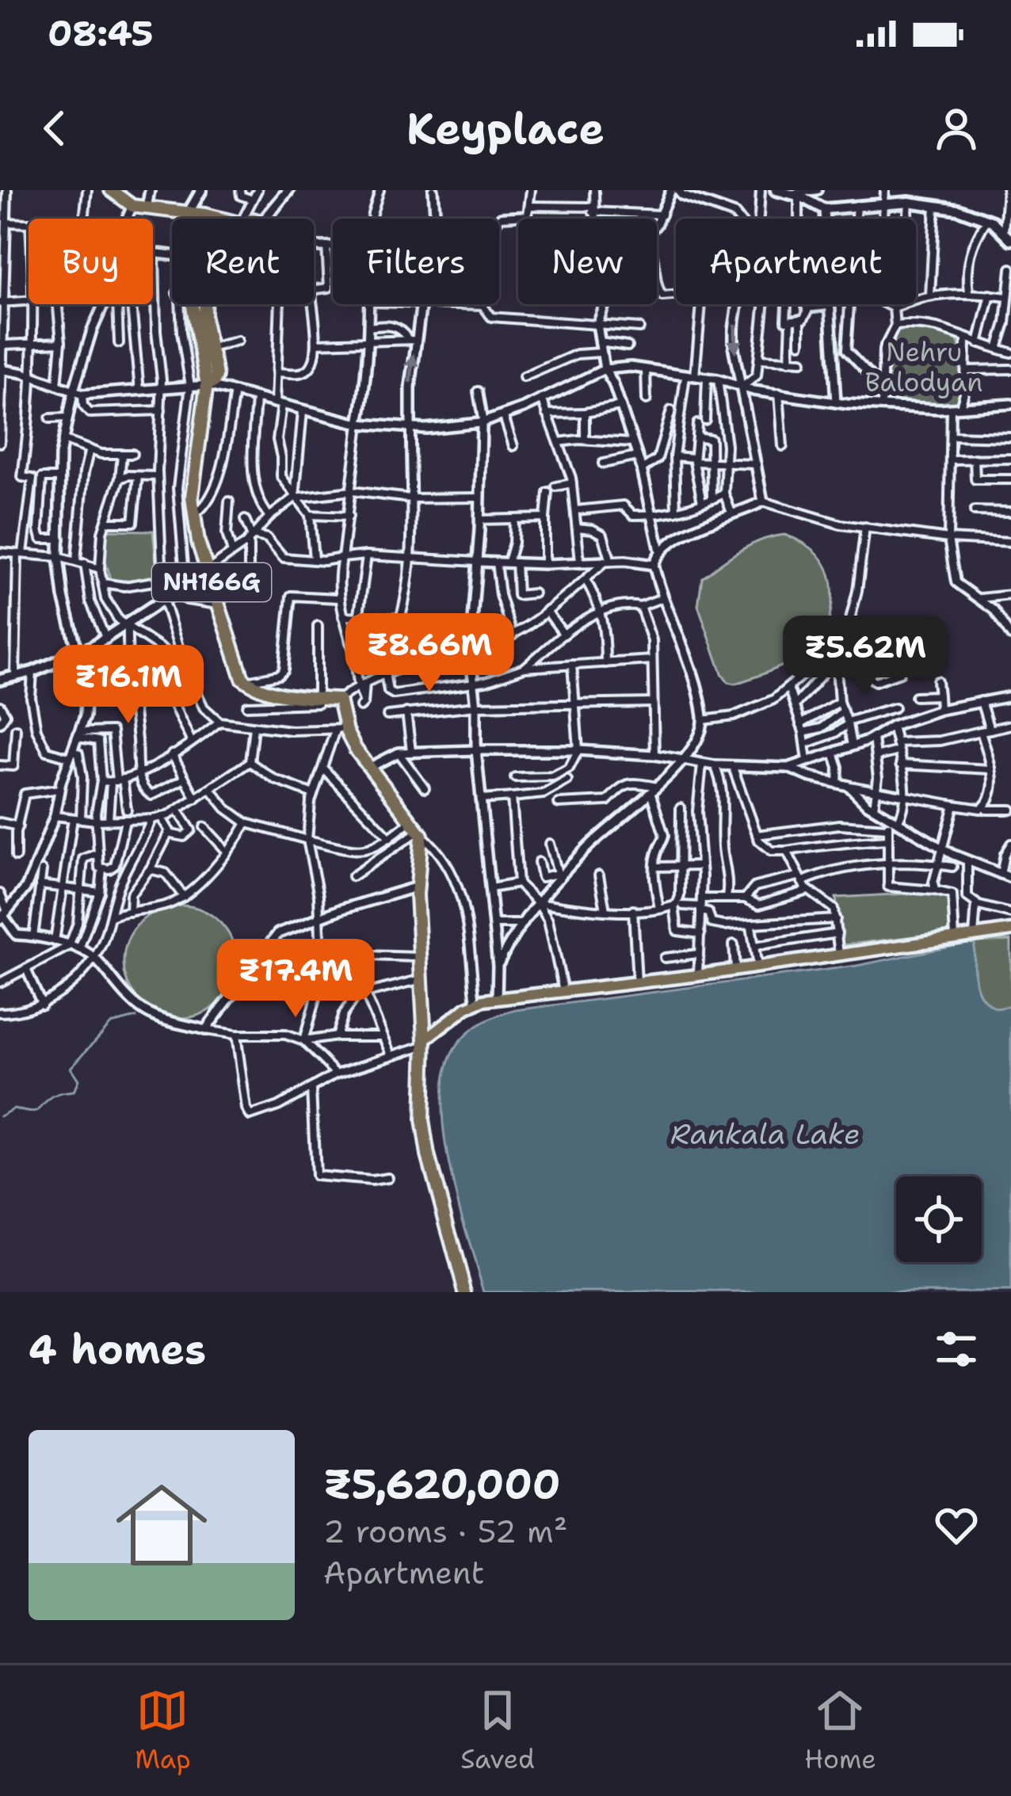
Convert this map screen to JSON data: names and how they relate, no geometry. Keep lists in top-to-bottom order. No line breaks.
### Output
{"streets":{"highway":["NH166G"]},"water":["Rankala Lake"],"parks":["Nehru Balodyan"],"page":{"status":"08:45","header":"Keyplace","chip":["Buy","Rent","Filters","New","Apartment"],"price":["₹8.66M","₹5.62M","₹16.1M","₹17.4M"],"heading":"4 homes","list":[{"name":"₹5,620,000","note":"2 rooms · 52 m² · Apartment"}],"tabs":["Map","Saved","Home"]}}
